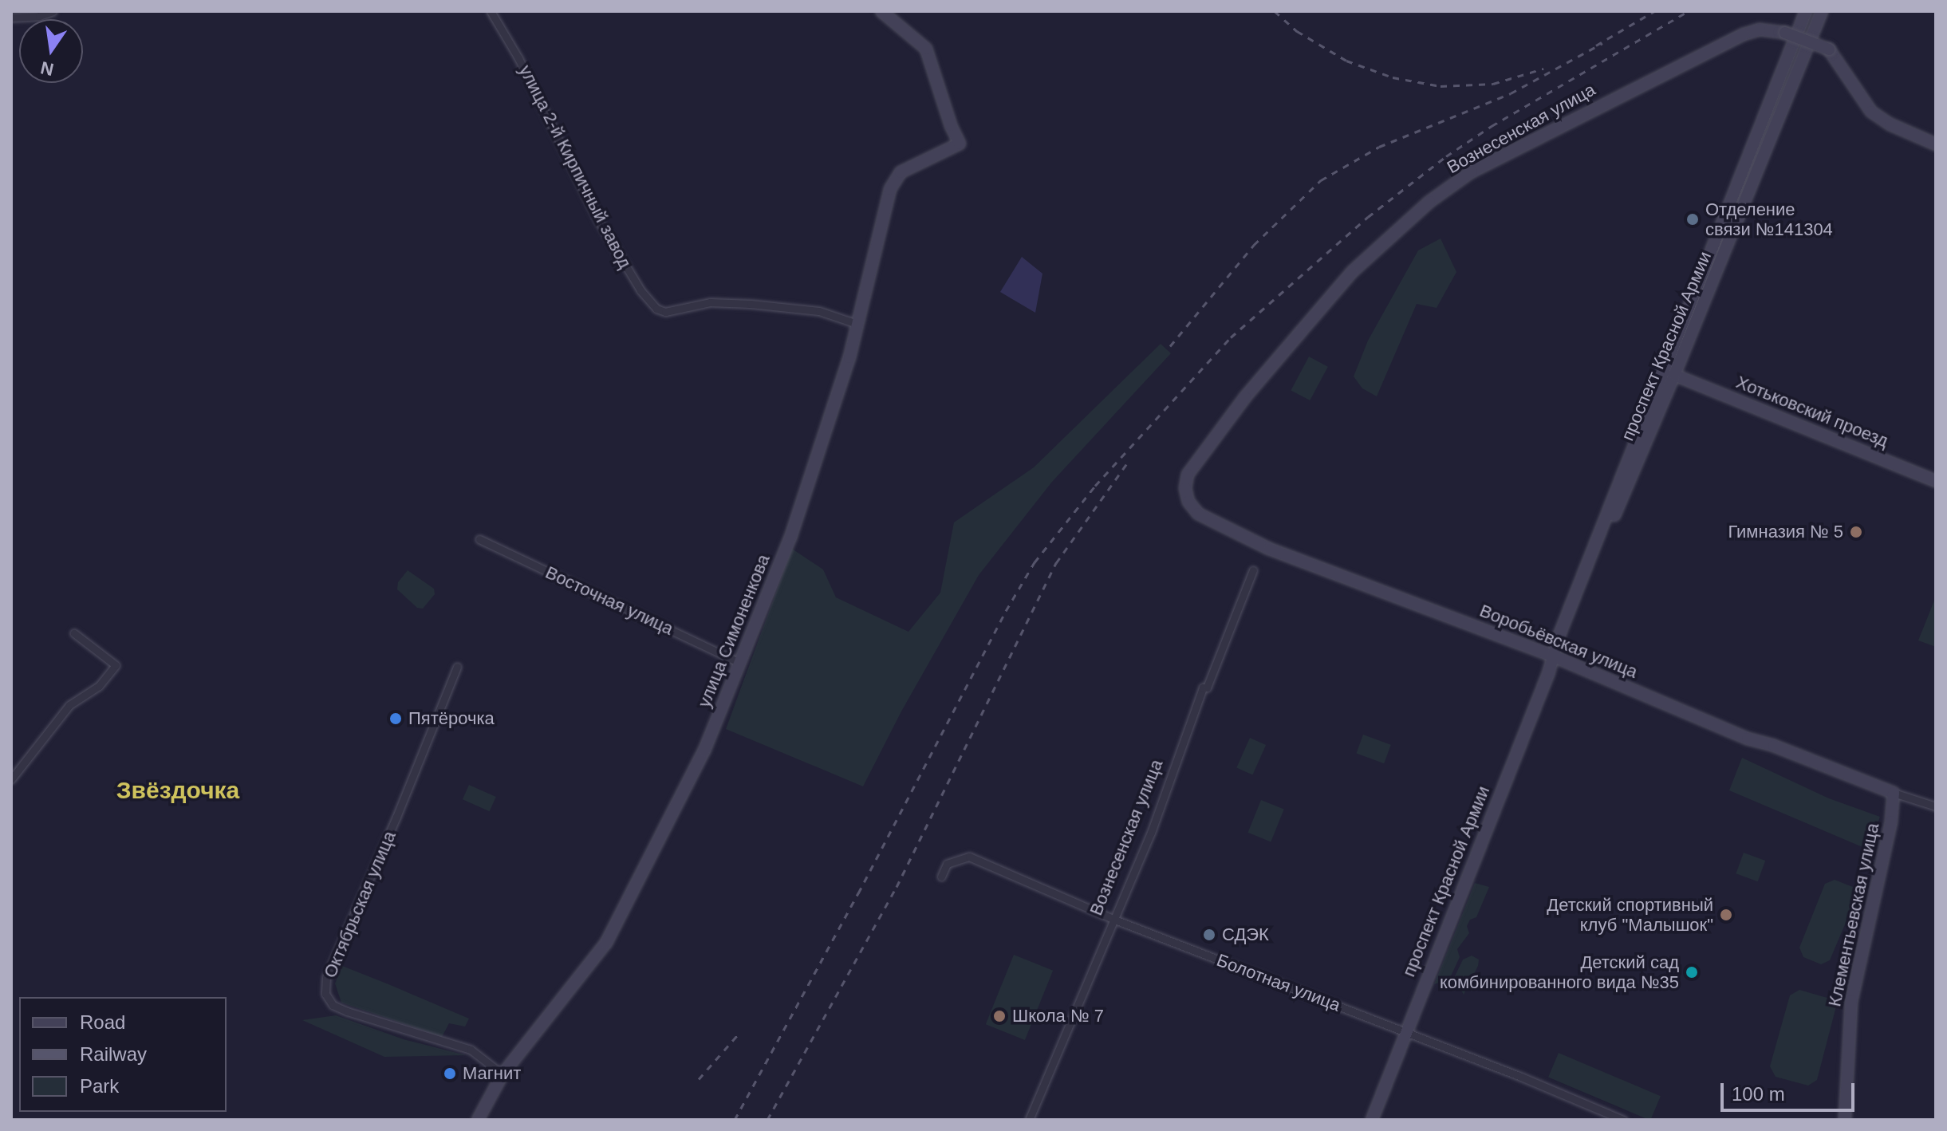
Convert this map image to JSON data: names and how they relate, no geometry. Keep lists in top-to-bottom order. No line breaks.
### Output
{"streets":{"main road":["Вознесенская улица","проспект Красной Армии","Хотьковский проезд","улица Симоненкова","Воробьёвская улица","Клементьевская улица"],"street":["улица 2-й Кирпичный завод","Восточная улица","Октябрьская улица","Болотная улица"]},"crossings":[["Вознесенская улица","Воробьёвская улица"],["Вознесенская улица","Болотная улица"],["улица 2-й Кирпичный завод","улица Симоненкова"],["проспект Красной Армии","Хотьковский проезд"],["проспект Красной Армии","Воробьёвская улица"],["проспект Красной Армии","Болотная улица"],["Восточная улица","улица Симоненкова"],["улица Симоненкова","Октябрьская улица"],["Воробьёвская улица","Клементьевская улица"]],"districts":["Звёздочка"],"places":["Отделение связи №141304","Гимназия № 5","Пятёрочка","Детский спортивный клуб \"Малышок\"","СДЭК","Детский сад комбинированного вида №35","Школа № 7","Магнит"],"legend":["Road","Railway","Park"],"scale_bar":"100 m","north":"bottom"}
